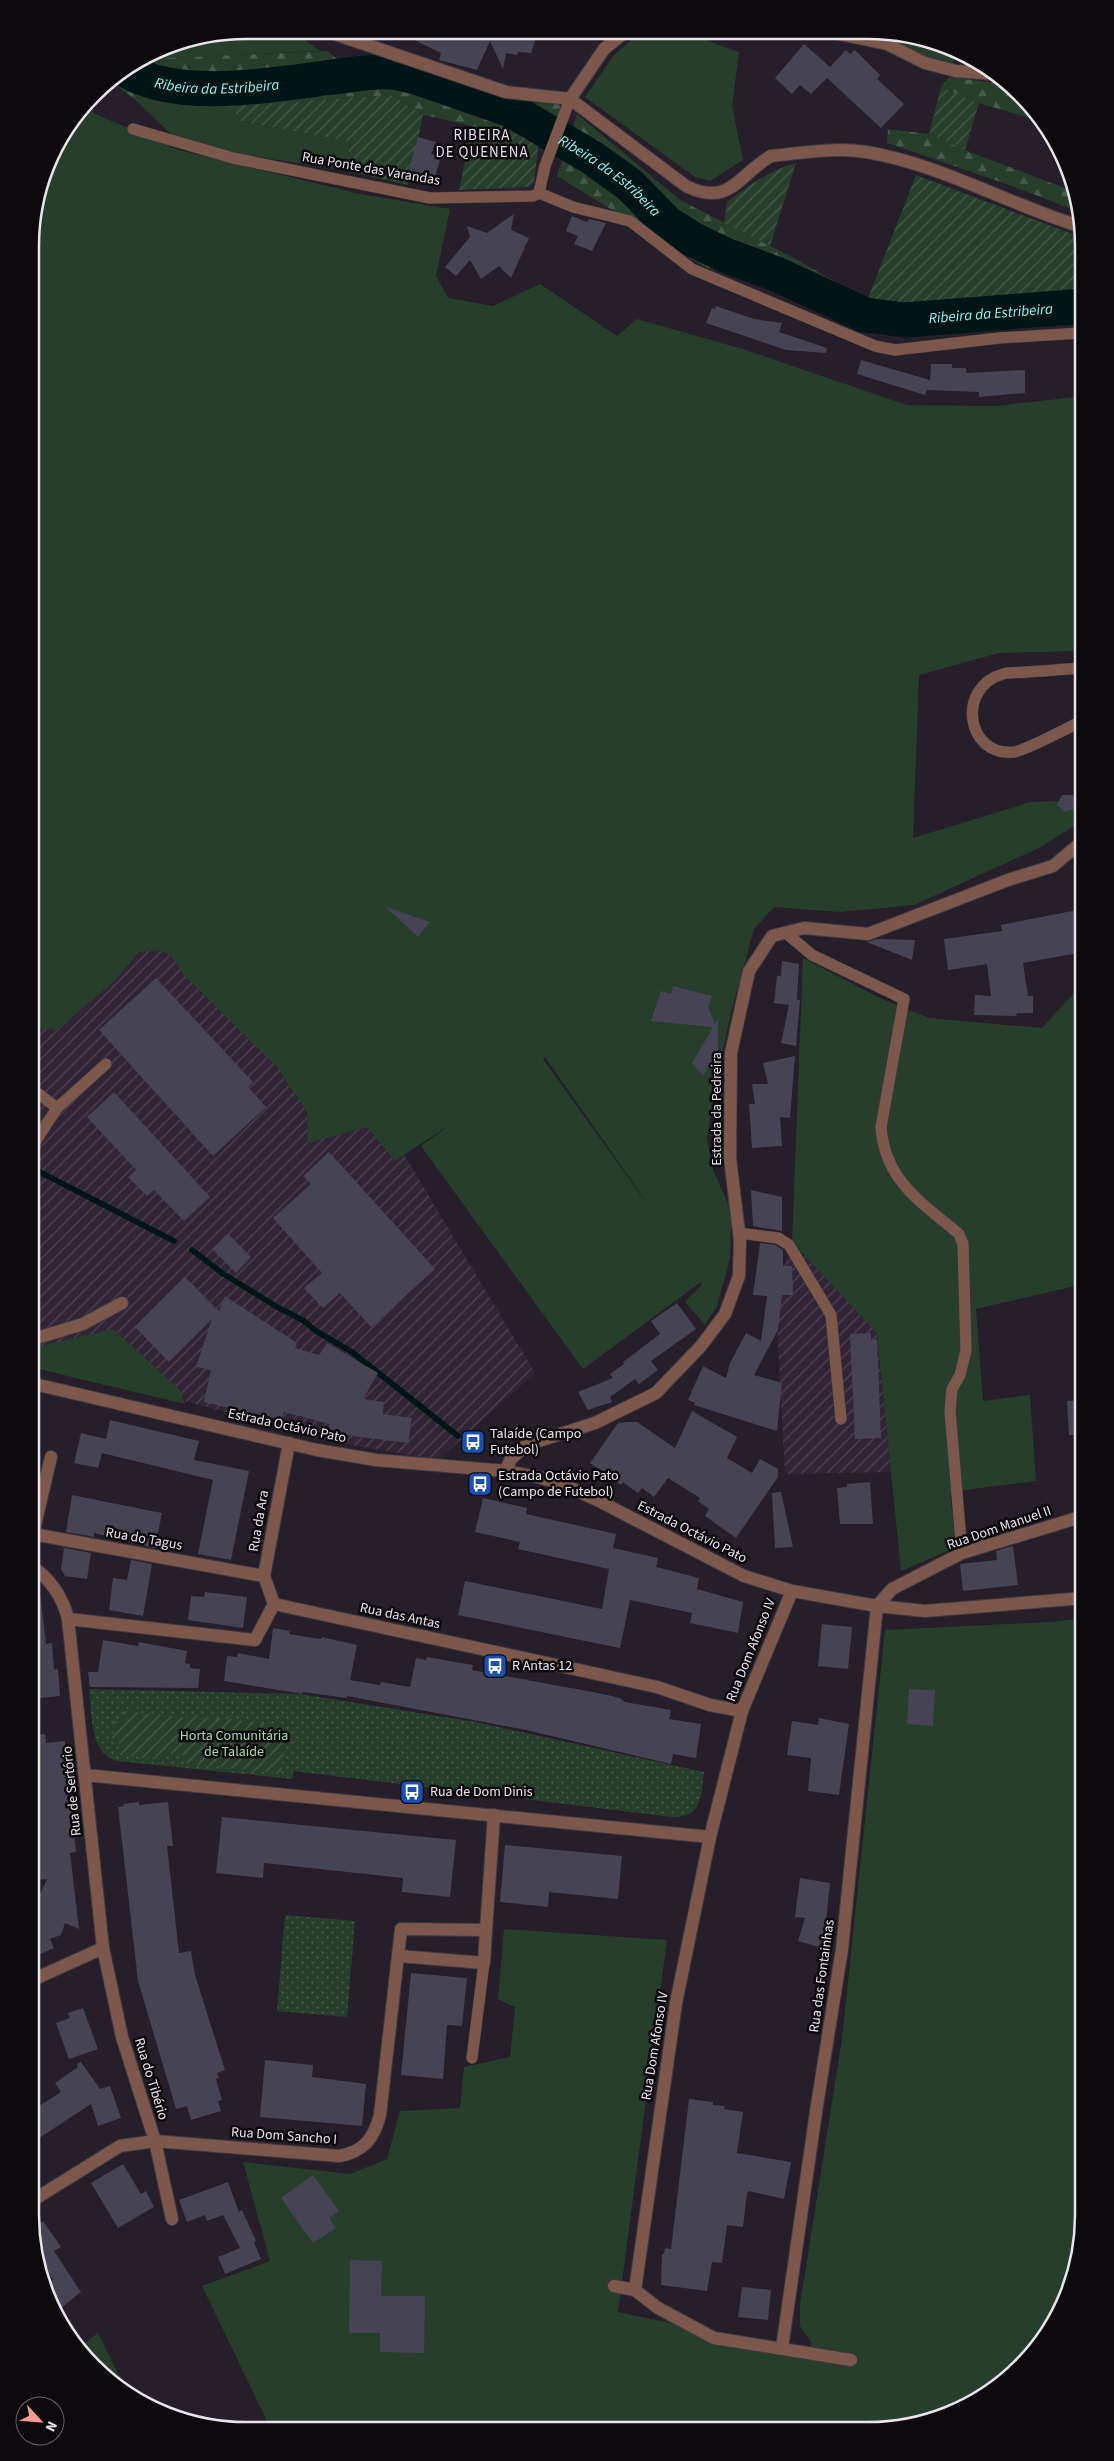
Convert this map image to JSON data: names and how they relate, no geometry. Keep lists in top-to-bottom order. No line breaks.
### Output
{"streets":{"street":["Estrada da Pedreira","Estrada Octávio Pato","Rua da Ara","Rua Dom Manuel II","Rua do Tagus","Rua das Antas","Rua Dom Afonso IV","Rua de Sertório","Rua das Fontainhas","Rua do Tibério","Rua Dom Sancho I"],"lane":["Rua Ponte das Varandas"]},"crossings":[["Estrada da Pedreira","Estrada Octávio Pato"],["Estrada Octávio Pato","Rua da Ara"],["Estrada Octávio Pato","Rua Dom Manuel II"],["Estrada Octávio Pato","Rua Dom Afonso IV"],["Estrada Octávio Pato","Rua das Fontainhas"],["Rua da Ara","Rua do Tagus"],["Rua Dom Manuel II","Rua das Fontainhas"],["Rua das Antas","Rua Dom Afonso IV"],["Rua de Sertório","Rua do Tibério"],["Rua do Tibério","Rua Dom Sancho I"]],"districts":["RIBEIRA DE QUENENA"],"water":["Ribeira da Estribeira"],"parks":["Horta Comunitária de Talaíde"],"places":{"bus stop":["Talaíde (Campo Futebol)","Estrada Octávio Pato (Campo de Futebol)","R Antas 12","Rua de Dom Dinis"]},"north":"bottom right"}
